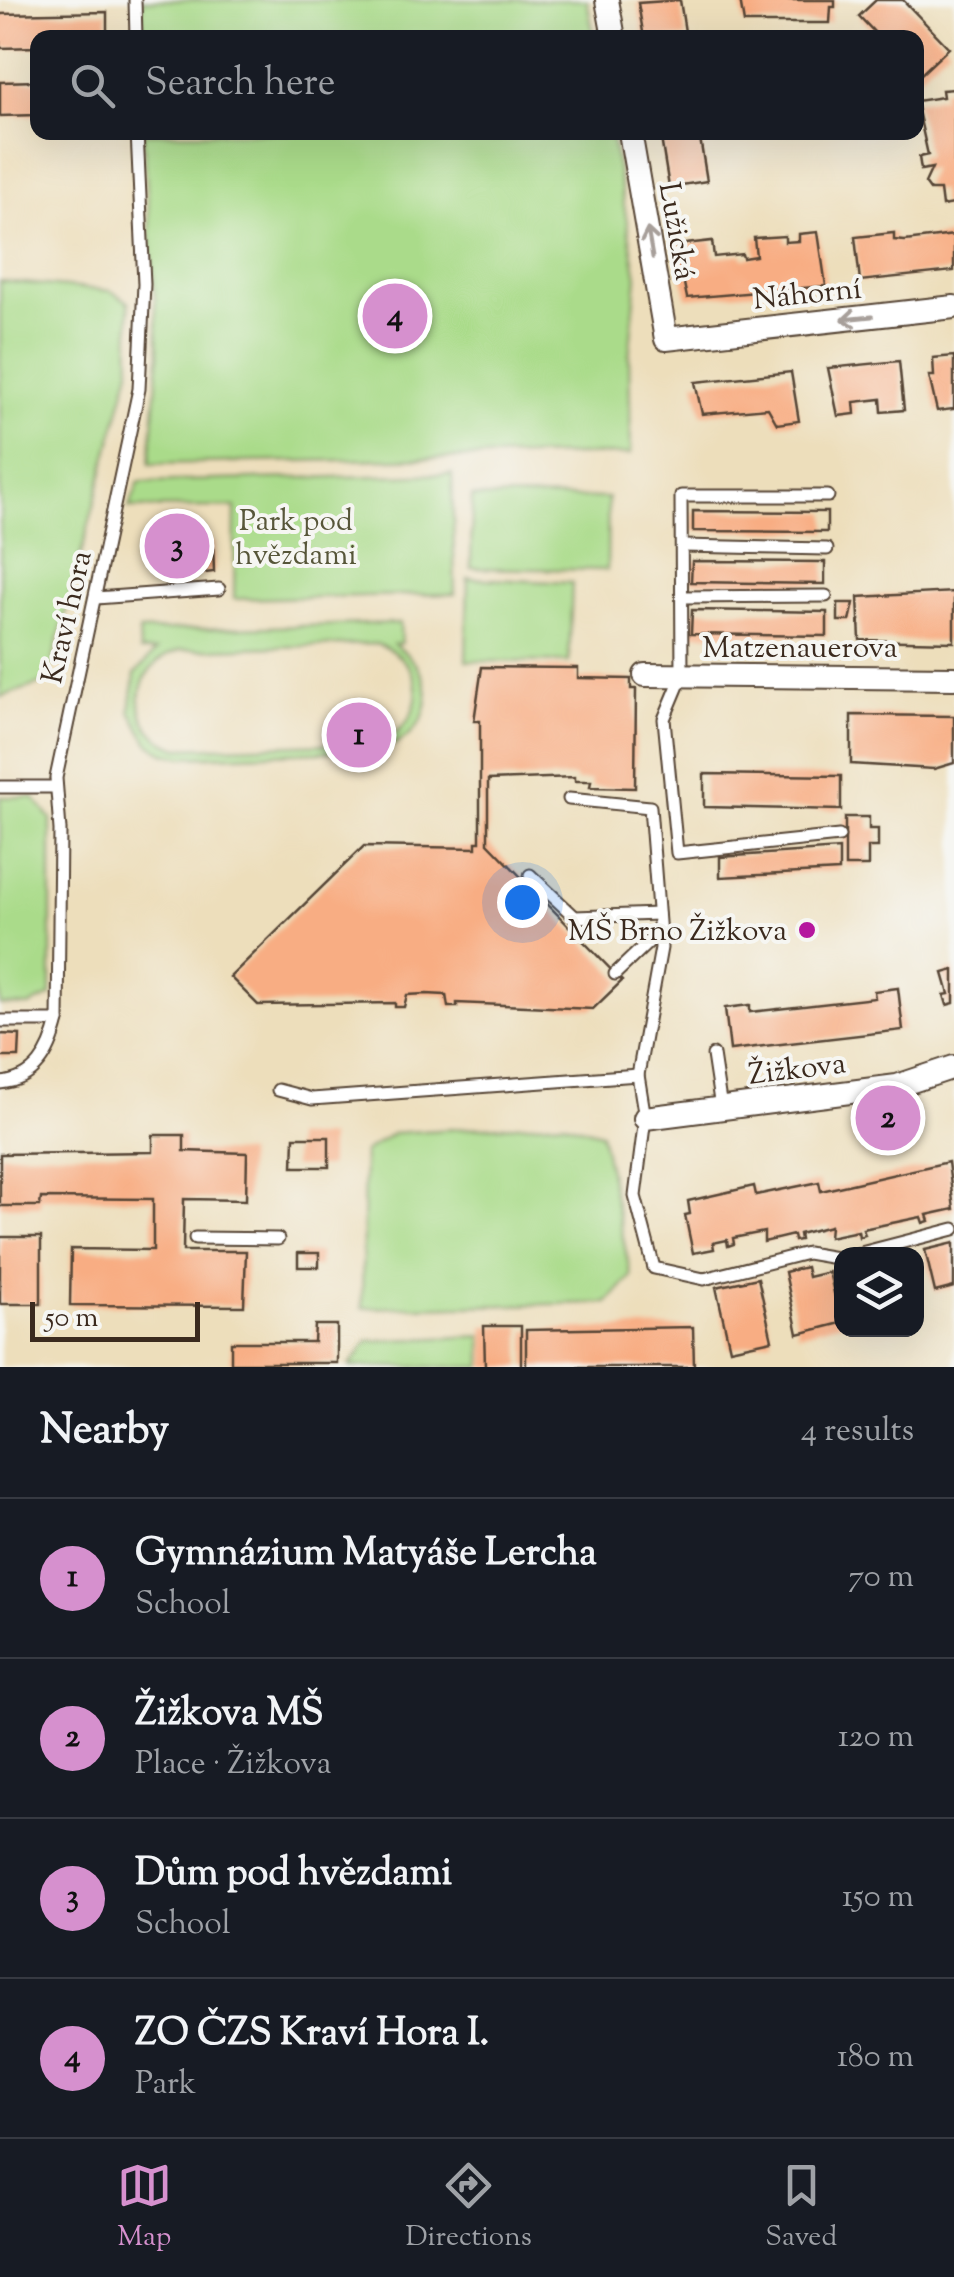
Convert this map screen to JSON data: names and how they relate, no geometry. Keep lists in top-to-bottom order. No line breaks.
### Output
{"streets":{"street":["Lužická","Náhorní","Matzenauerova","Žižkova"],"lane":["Kraví hora"]},"crossings":[["Lužická","Náhorní"]],"one_way":["Lužická","Náhorní"],"parks":["Park pod hvězdami"],"places":["MŠ Brno Žižkova"],"scale_bar":"50 m","page":{"search":"Search here","pins":["4","3","1","2"],"scale":"50 m","heading":["Nearby","4 results"],"list":[{"mark":"1","name":"Gymnázium Matyáše Lercha","note":"School","value":"70 m"},{"mark":"2","name":"Žižkova MŠ","note":"Place · Žižkova","value":"120 m"},{"mark":"3","name":"Dům pod hvězdami","note":"School","value":"150 m"},{"mark":"4","name":"ZO ČZS Kraví Hora I.","note":"Park","value":"180 m"}],"nav":["Map","Directions","Saved"]}}
